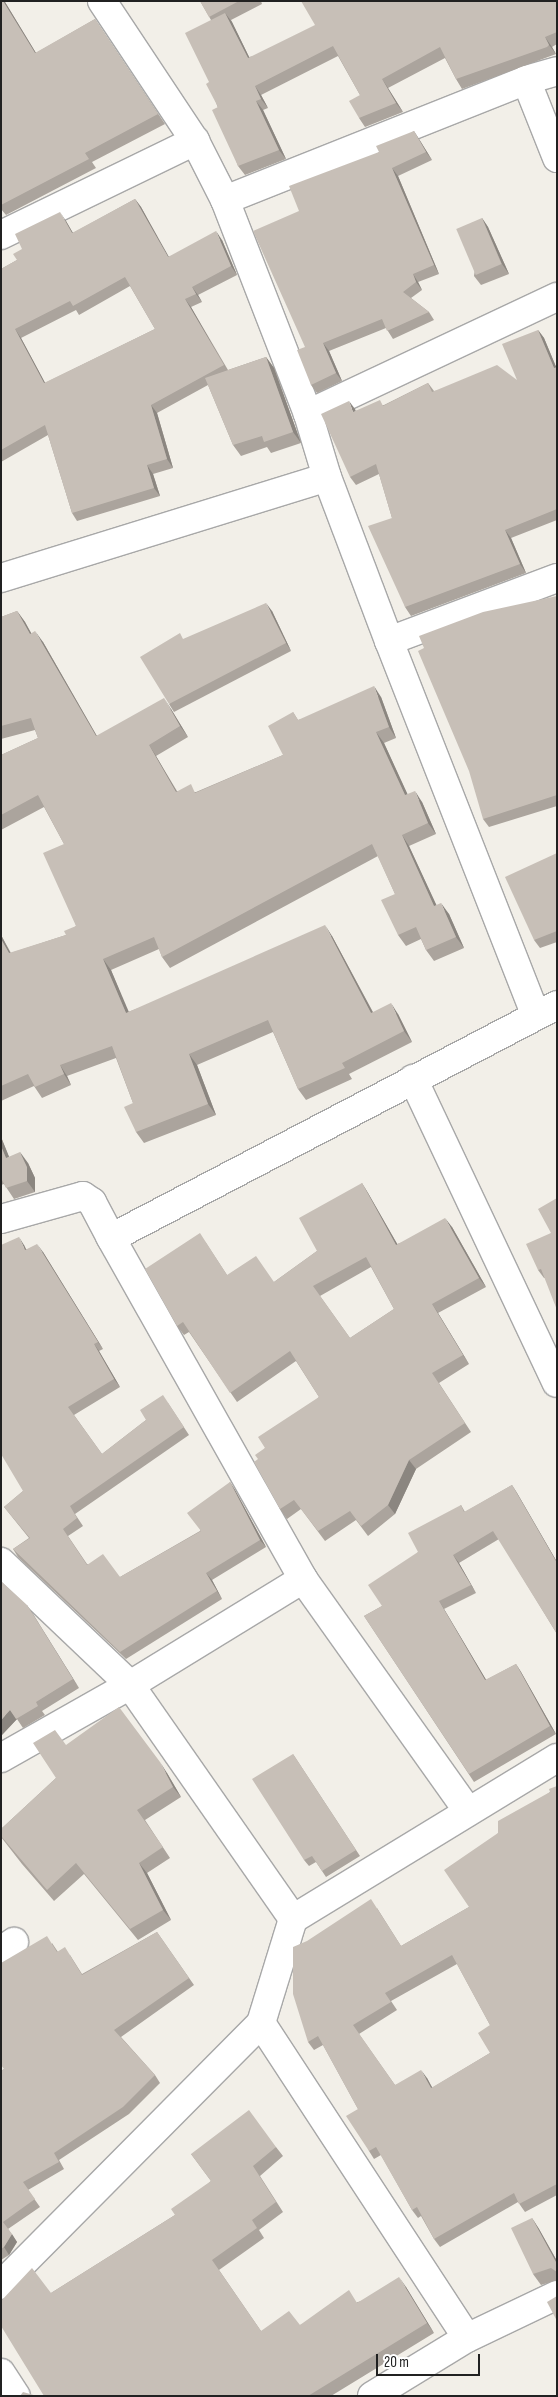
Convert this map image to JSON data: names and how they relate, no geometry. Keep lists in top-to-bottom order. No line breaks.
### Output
{"scale_bar":"20 m"}
